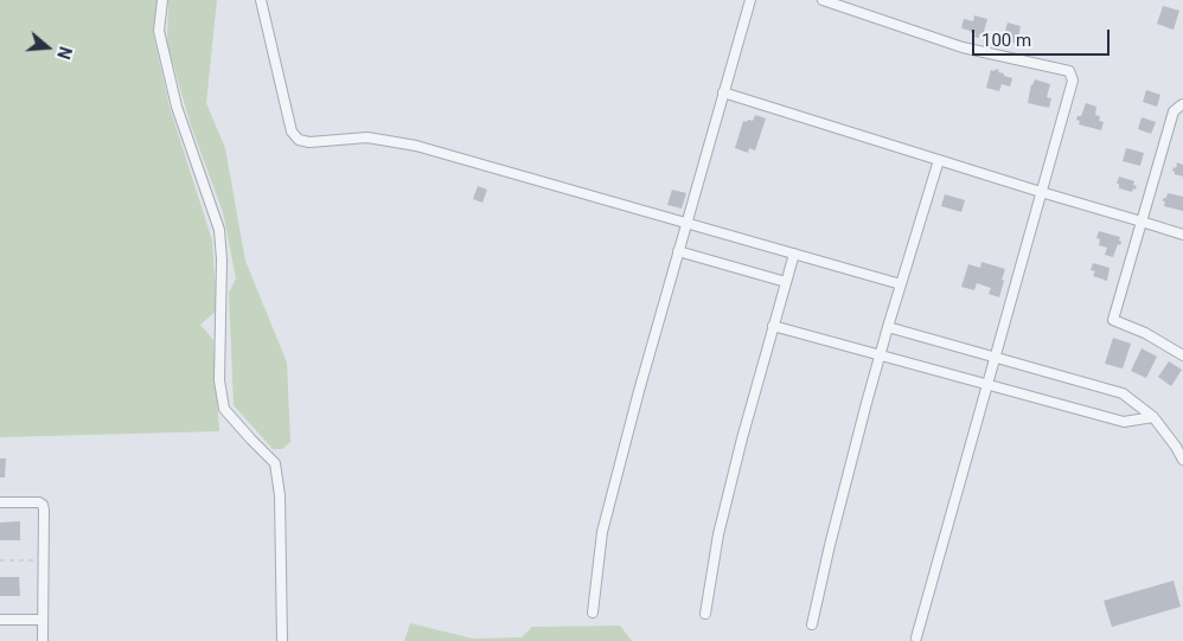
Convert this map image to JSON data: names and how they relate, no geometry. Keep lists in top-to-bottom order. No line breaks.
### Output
{"scale_bar":"100 m","north":"right"}
